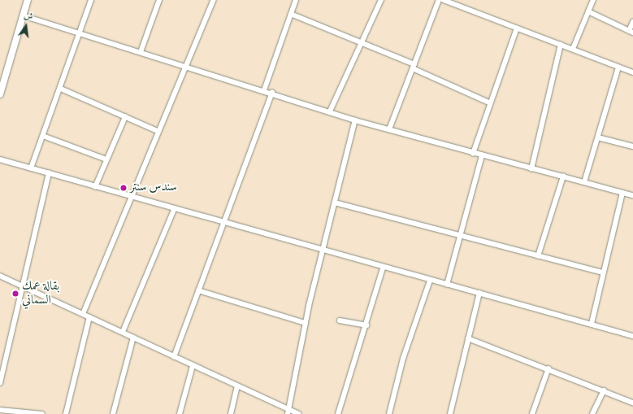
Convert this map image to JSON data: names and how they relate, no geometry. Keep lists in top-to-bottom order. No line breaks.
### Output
{"places":["سندس سنتر","بقالة عمك السماني"],"north":"top"}
